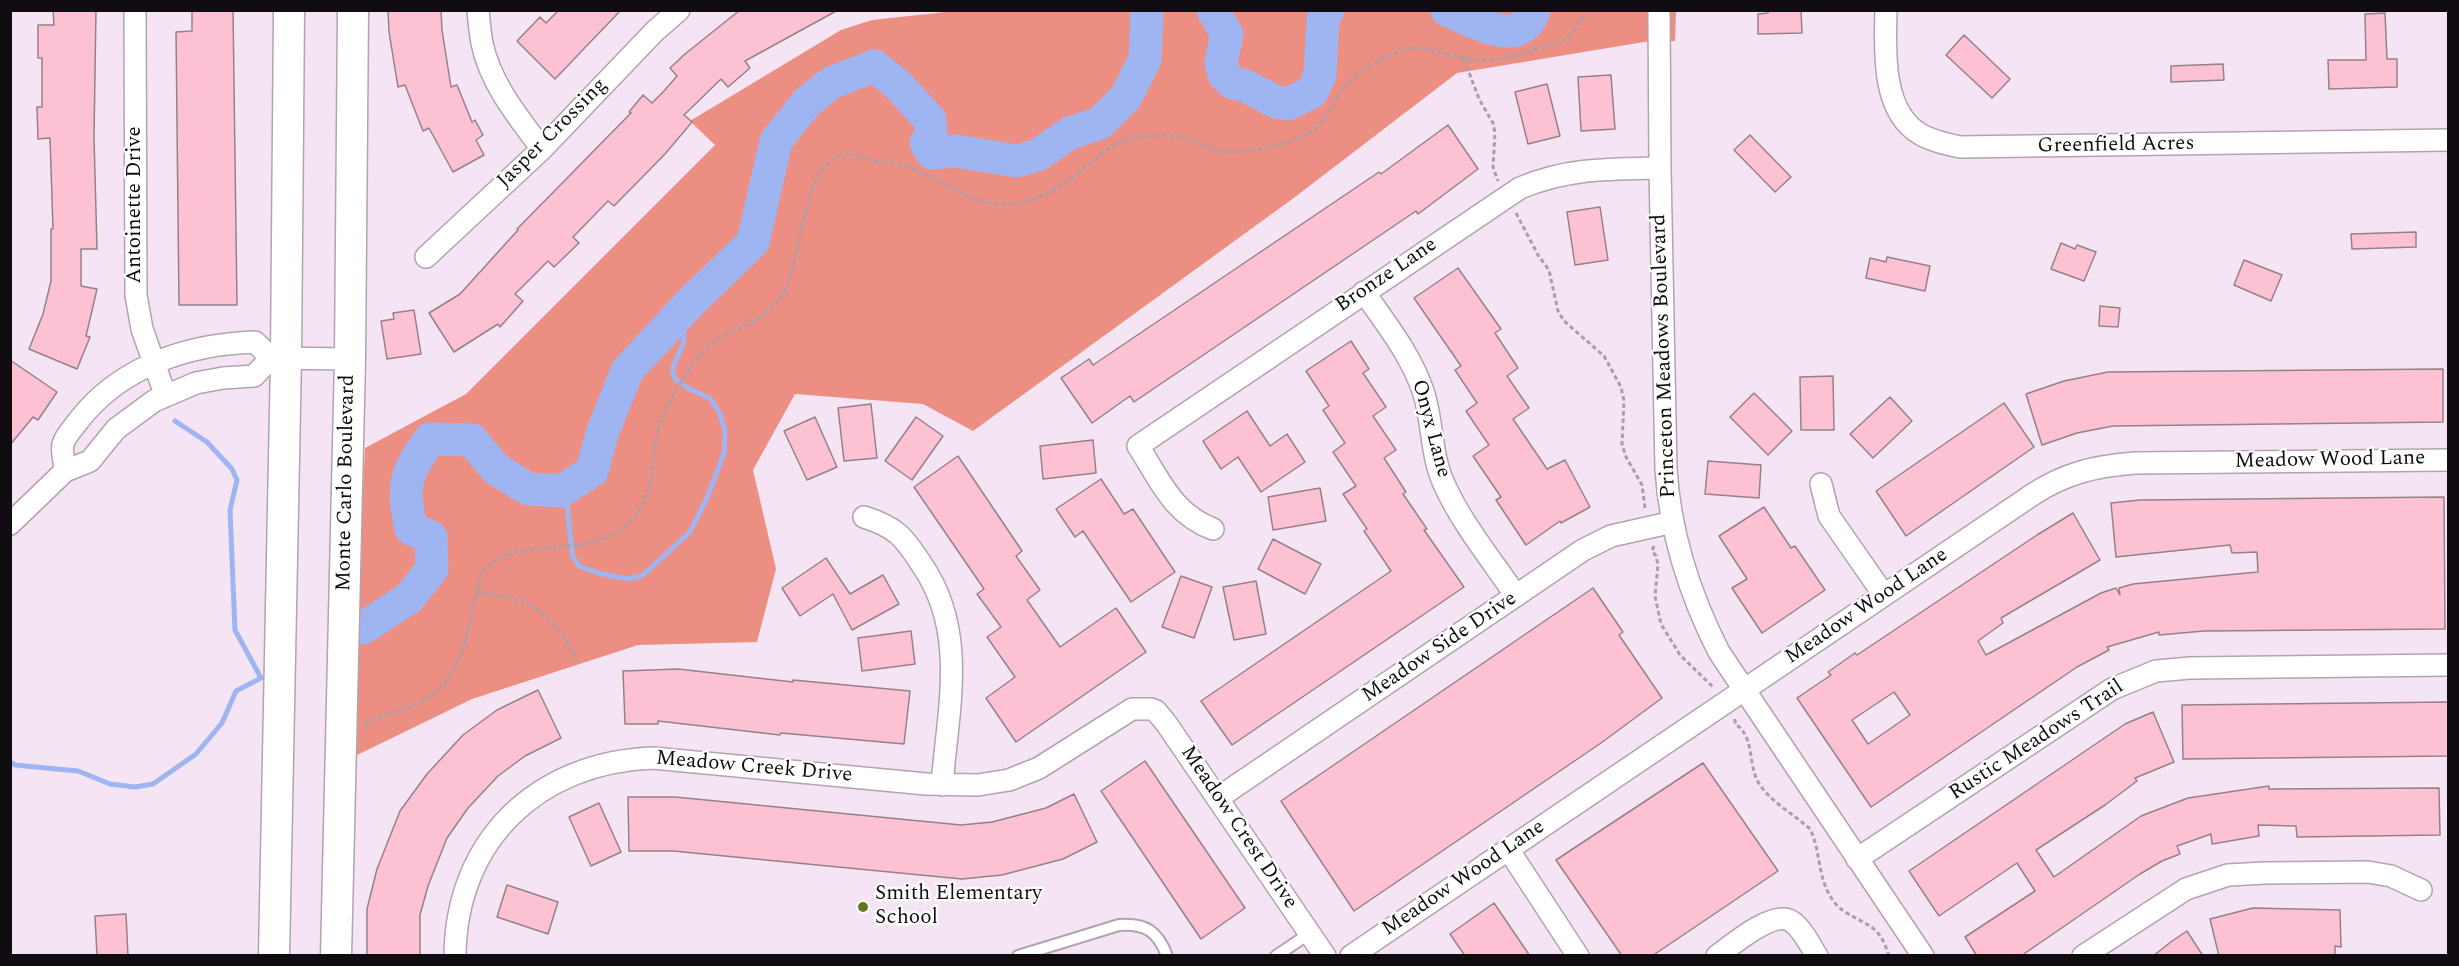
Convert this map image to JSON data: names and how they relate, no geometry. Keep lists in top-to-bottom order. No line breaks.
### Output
{"streets":{"main road":["Monte Carlo Boulevard"],"street":["Jasper Crossing","Greenfield Acres","Antoinette Drive","Bronze Lane","Princeton Meadows Boulevard","Onyx Lane","Meadow Wood Lane","Meadow Side Drive","Rustic Meadows Trail","Meadow Creek Drive","Meadow Crest Drive"]},"crossings":[["Bronze Lane","Princeton Meadows Boulevard"],["Bronze Lane","Onyx Lane"],["Princeton Meadows Boulevard","Meadow Wood Lane"],["Princeton Meadows Boulevard","Meadow Side Drive"],["Princeton Meadows Boulevard","Rustic Meadows Trail"],["Onyx Lane","Meadow Side Drive"],["Meadow Side Drive","Meadow Crest Drive"],["Meadow Creek Drive","Meadow Crest Drive"]],"places":["Smith Elementary School"]}
